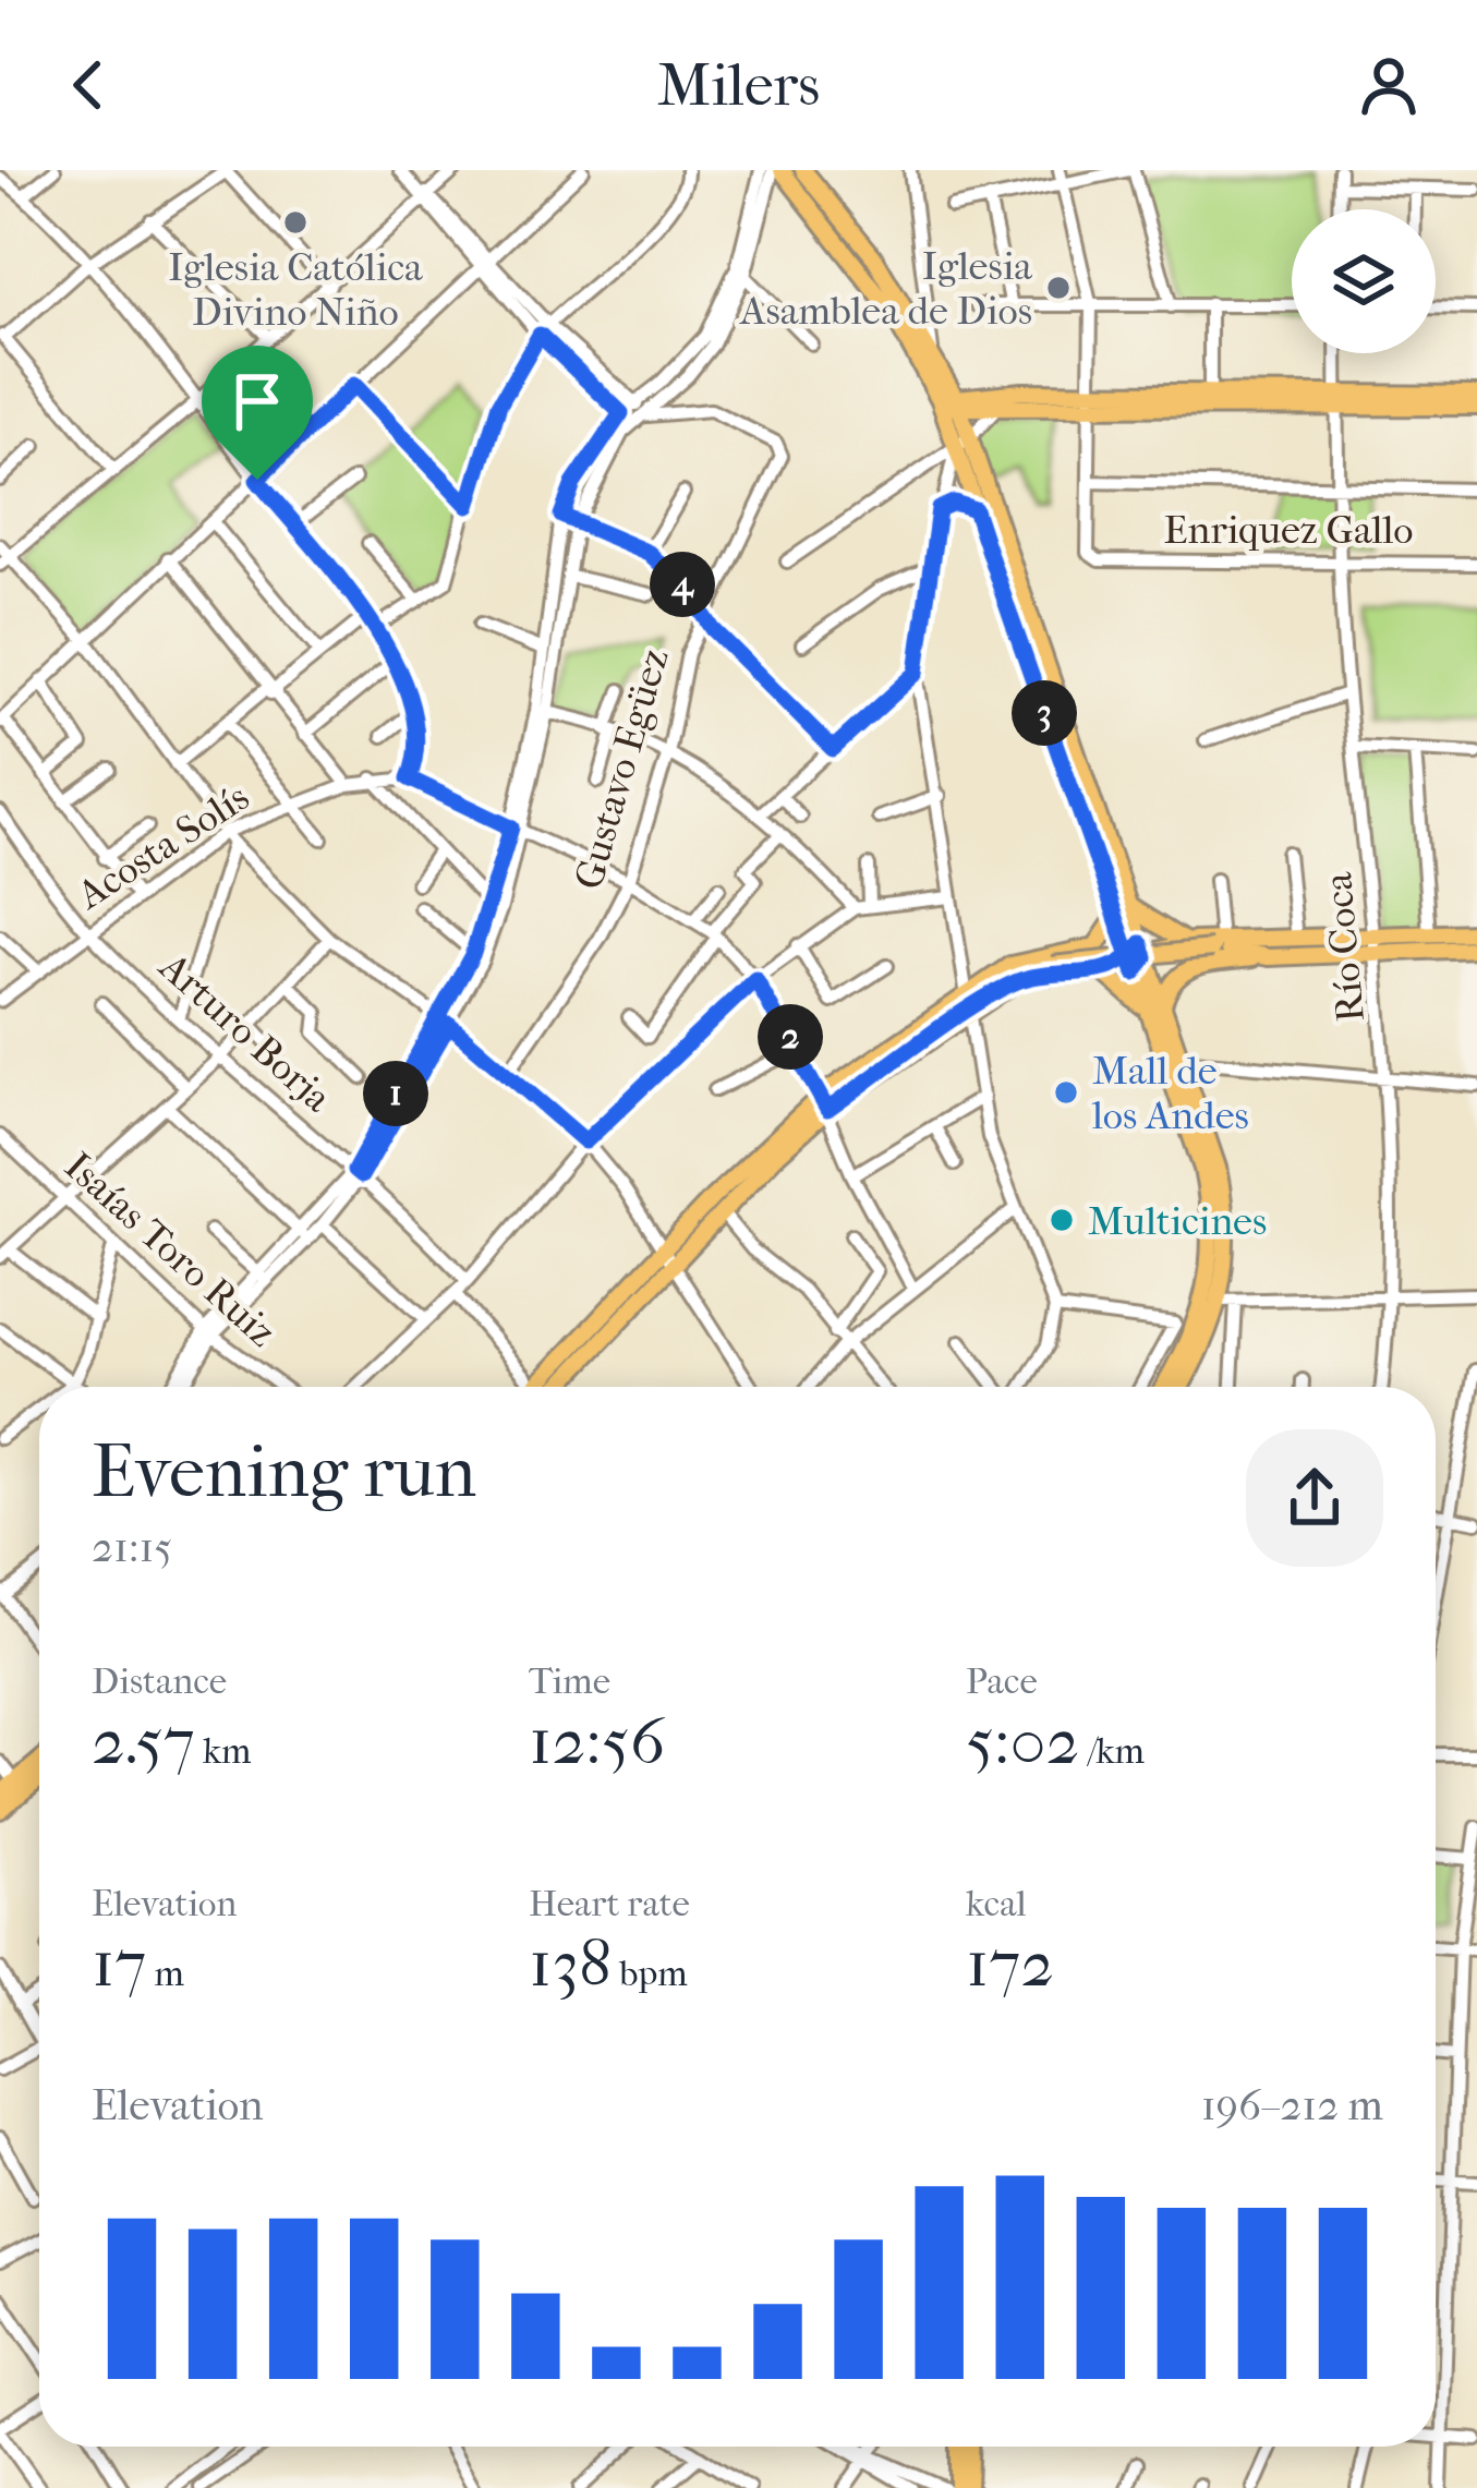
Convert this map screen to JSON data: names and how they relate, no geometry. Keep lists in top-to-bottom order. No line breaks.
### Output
{"streets":{"street":["Enriquez Gallo","Gustavo Egüez","Acosta Solís","Río Coca","Arturo Borja","Isaías Toro Ruiz"]},"crossings":[["Enriquez Gallo","Río Coca"],["Gustavo Egüez","Acosta Solís"],["Acosta Solís","Arturo Borja"]],"places":["Iglesia Católica Divino Niño","Iglesia Asamblea de Dios","Mall de los Andes","Multicines"],"page":{"header":"Milers","pins":["4","3","2","1"],"heading":["Evening run","21:15"],"stats":[["Distance","2.57 km"],["Time","12:56"],["Pace","5:02 /km"],["Elevation","17 m"],["Heart rate","138 bpm"],["kcal","172"]],"chart":["Elevation","196–212 m"]}}
